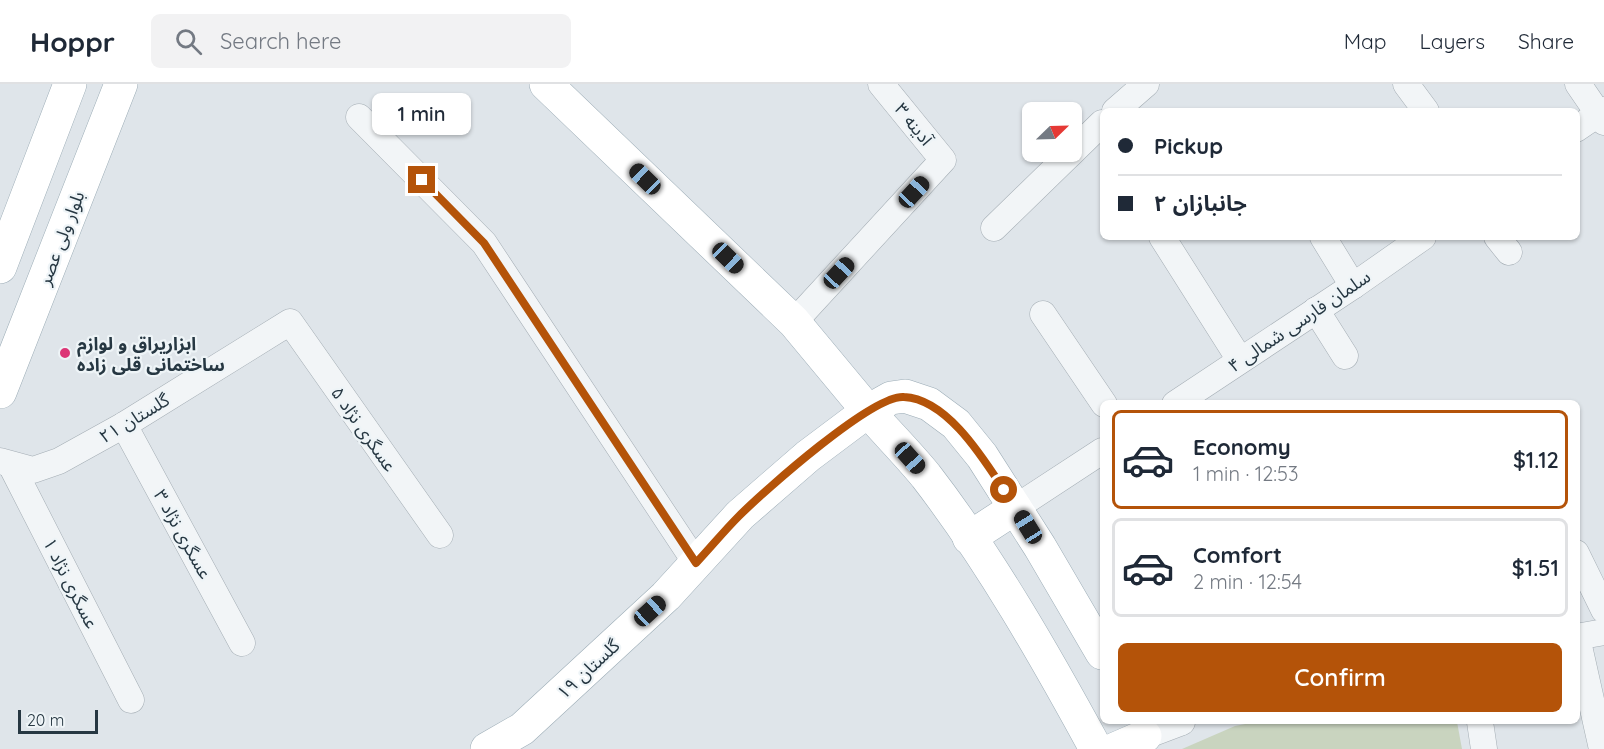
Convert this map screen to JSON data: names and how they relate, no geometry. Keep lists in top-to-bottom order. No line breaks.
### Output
{"streets":{"main road":["بلوار ولی عصر","گلستان ۱۹"],"street":["آدینه ۳","سلمان فارسی شمالی ۴","گلستان ۲۱","عسگری نژاد ۵","عسگری نژاد ۳","عسگری نژاد ۱"]},"crossings":[["گلستان ۲۱","عسگری نژاد ۵"],["گلستان ۲۱","عسگری نژاد ۳"],["گلستان ۲۱","عسگری نژاد ۱"]],"places":["ابزاریراق و لوازم ساختمانی قلی زاده"],"scale_bar":"20 m","north":"top right","page":{"header":"Hoppr","search":"Search here","nav":["Map","Layers","Share"],"bubble":"1 min","banner":["Pickup","جانبازان ۲"],"list":[{"name":"Economy","note":"1 min · 12:53","value":"$1.12"},{"name":"Comfort","note":"2 min · 12:54","value":"$1.51"}],"buttons":"Confirm","scale":"20 m"}}
